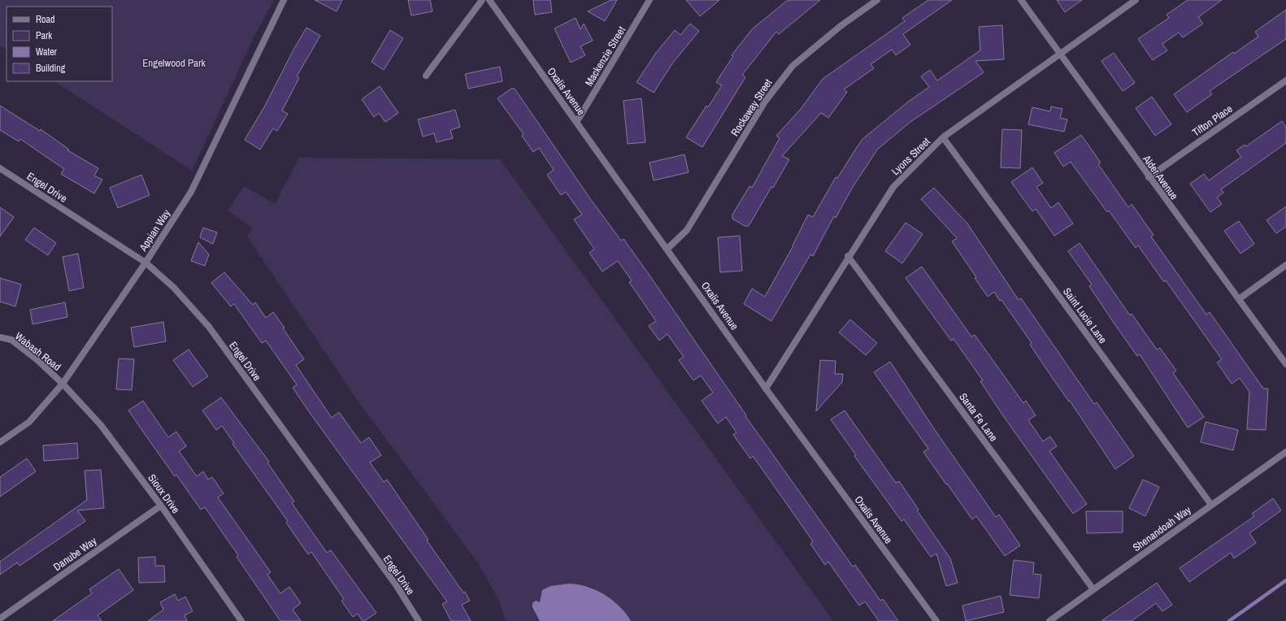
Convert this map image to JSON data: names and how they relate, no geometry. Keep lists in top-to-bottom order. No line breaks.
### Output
{"streets":{"street":["Mackenzie Street","Oxalis Avenue","Rockaway Street","Tifton Place","Lyons Street","Alder Avenue","Engel Drive","Appian Way","Saint Lucie Lane","Wabash Road","Santa Fe Lane","Sioux Drive","Shenandoah Way","Danube Way"]},"crossings":[["Mackenzie Street","Oxalis Avenue"],["Oxalis Avenue","Rockaway Street"],["Oxalis Avenue","Lyons Street"],["Tifton Place","Alder Avenue"],["Lyons Street","Alder Avenue"],["Lyons Street","Saint Lucie Lane"],["Lyons Street","Santa Fe Lane"],["Engel Drive","Appian Way"],["Appian Way","Wabash Road"],["Appian Way","Sioux Drive"],["Saint Lucie Lane","Shenandoah Way"],["Wabash Road","Sioux Drive"],["Santa Fe Lane","Shenandoah Way"],["Sioux Drive","Danube Way"]],"parks":["Engelwood Park"],"legend":["Road","Park","Water","Building"]}
